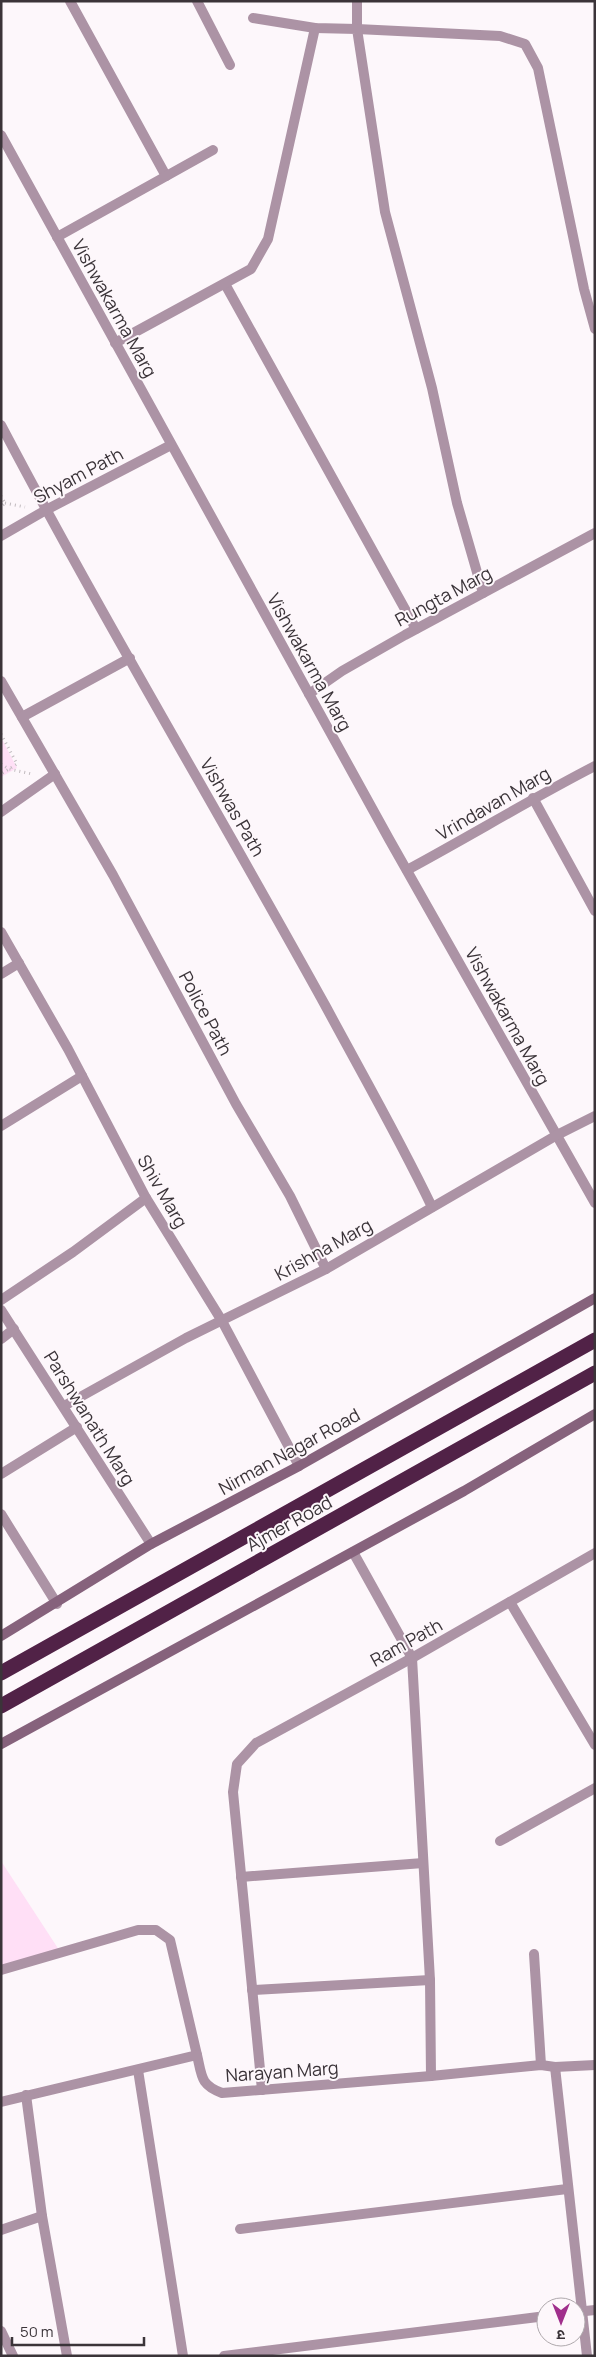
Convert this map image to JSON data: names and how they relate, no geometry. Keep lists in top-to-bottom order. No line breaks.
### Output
{"streets":{"highway":["Ajmer Road"],"street":["Vishwakarma Marg","Shyam Path","Rungta Marg","Vrindavan Marg","Vishwas Path","Police Path","Shiv Marg","Krishna Marg","Parshwanath Marg","Nirman Nagar Road","Ram Path","Narayan Marg"]},"crossings":[["Vishwakarma Marg","Shyam Path"],["Vishwakarma Marg","Rungta Marg"],["Vishwakarma Marg","Vrindavan Marg"],["Vishwakarma Marg","Krishna Marg"],["Shyam Path","Vishwas Path"],["Vishwas Path","Krishna Marg"],["Police Path","Krishna Marg"],["Shiv Marg","Krishna Marg"],["Shiv Marg","Nirman Nagar Road"],["Krishna Marg","Parshwanath Marg"],["Parshwanath Marg","Nirman Nagar Road"]],"scale_bar":"50 m","north":"bottom"}
